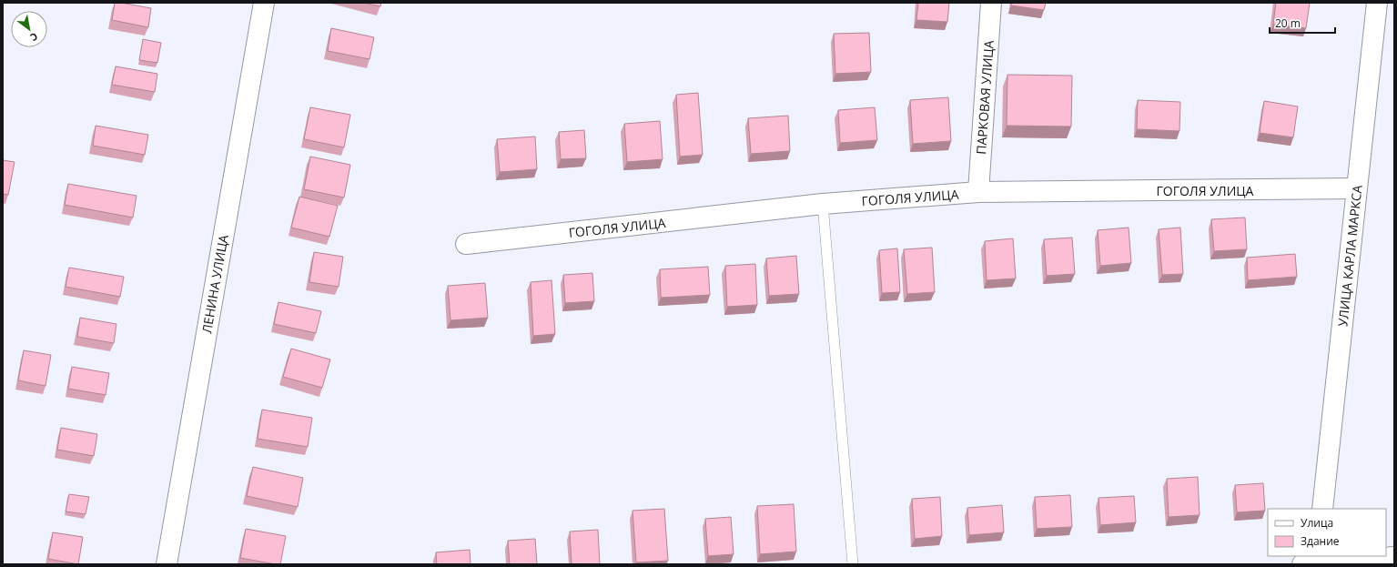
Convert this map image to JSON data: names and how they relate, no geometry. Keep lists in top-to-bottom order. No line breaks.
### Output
{"streets":{"street":["ПАРКОВАЯ УЛИЦА","ГОГОЛЯ УЛИЦА","УЛИЦА КАРЛА МАРКСА","ЛЕНИНА УЛИЦА"]},"crossings":[["ПАРКОВАЯ УЛИЦА","ГОГОЛЯ УЛИЦА"],["ГОГОЛЯ УЛИЦА","УЛИЦА КАРЛА МАРКСА"]],"legend":["Улица","Здание"],"scale_bar":"20 m","north":"bottom right"}
